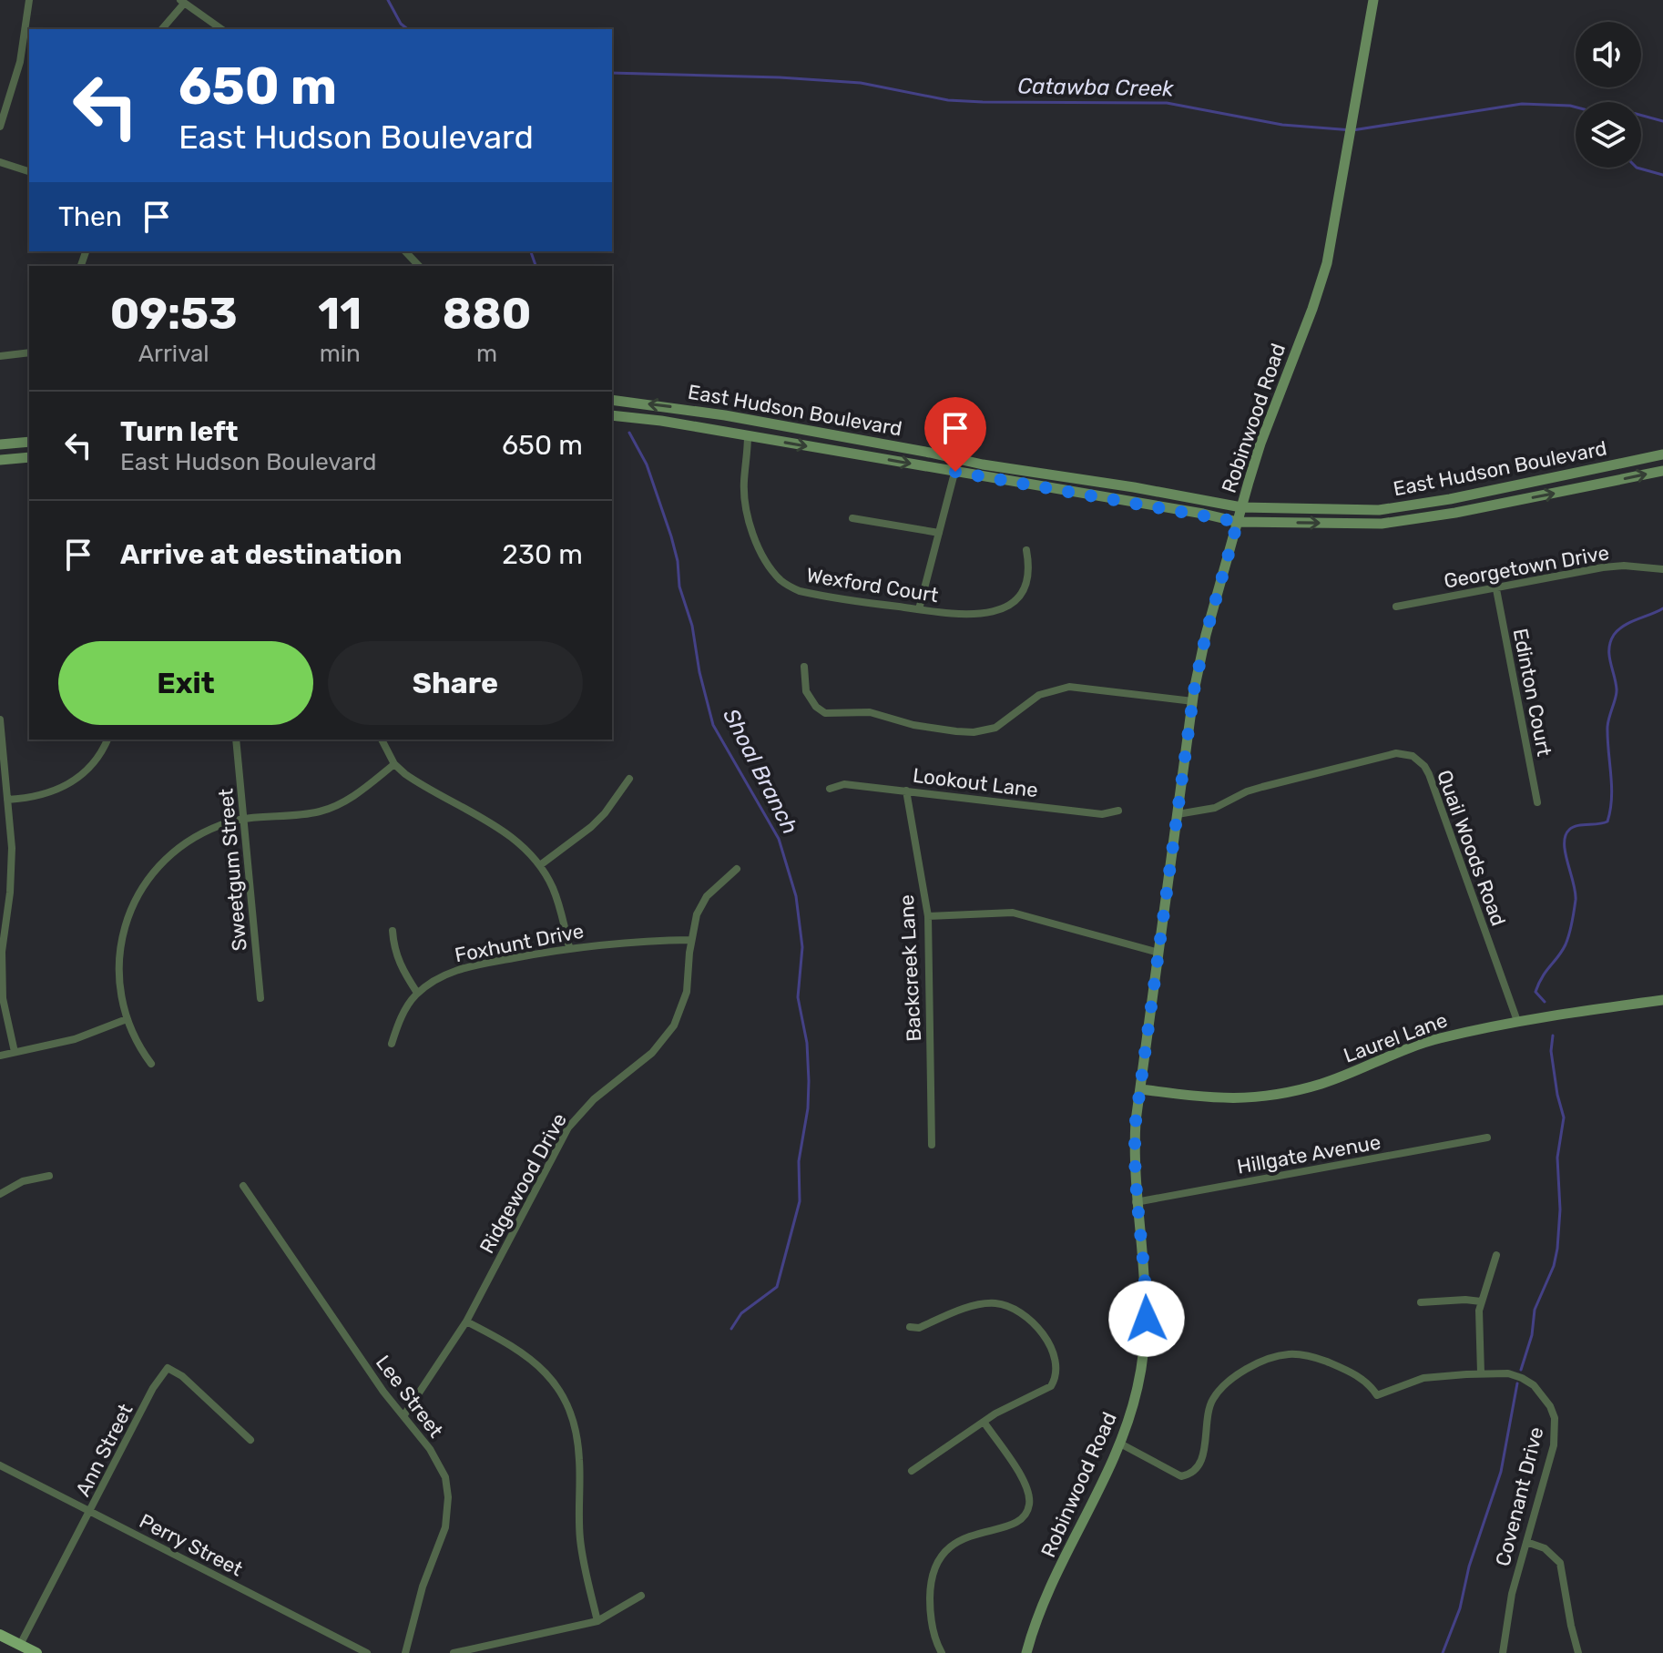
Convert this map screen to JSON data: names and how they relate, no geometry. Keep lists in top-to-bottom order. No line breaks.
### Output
{"streets":{"main road":["East Hudson Boulevard","Robinwood Road","Laurel Lane"],"street":["Georgetown Drive","Wexford Court","Edinton Court","Lookout Lane","Quail Woods Road","Sweetgum Street","Foxhunt Drive","Backcreek Lane","Hillgate Avenue","Ridgewood Drive","Lee Street","Ann Street","Covenant Drive","Perry Street"]},"crossings":[["East Hudson Boulevard","Robinwood Road"],["East Hudson Boulevard","Wexford Court"],["Robinwood Road","Quail Woods Road"],["Robinwood Road","Laurel Lane"],["Robinwood Road","Hillgate Avenue"],["Robinwood Road","Covenant Drive"],["Georgetown Drive","Edinton Court"],["Lookout Lane","Backcreek Lane"],["Quail Woods Road","Laurel Lane"],["Foxhunt Drive","Ridgewood Drive"],["Ridgewood Drive","Lee Street"],["Ann Street","Perry Street"]],"water":["Catawba Creek","Shoal Branch"],"page":{"turn":["650 m","East Hudson Boulevard"],"then":"Then","eta":["09:53","Arrival","11","min","880","m"],"list":[{"name":"Turn left","note":"East Hudson Boulevard","value":"650 m"},{"name":"Arrive at destination","value":"230 m"}],"buttons":["Exit","Share"]}}
